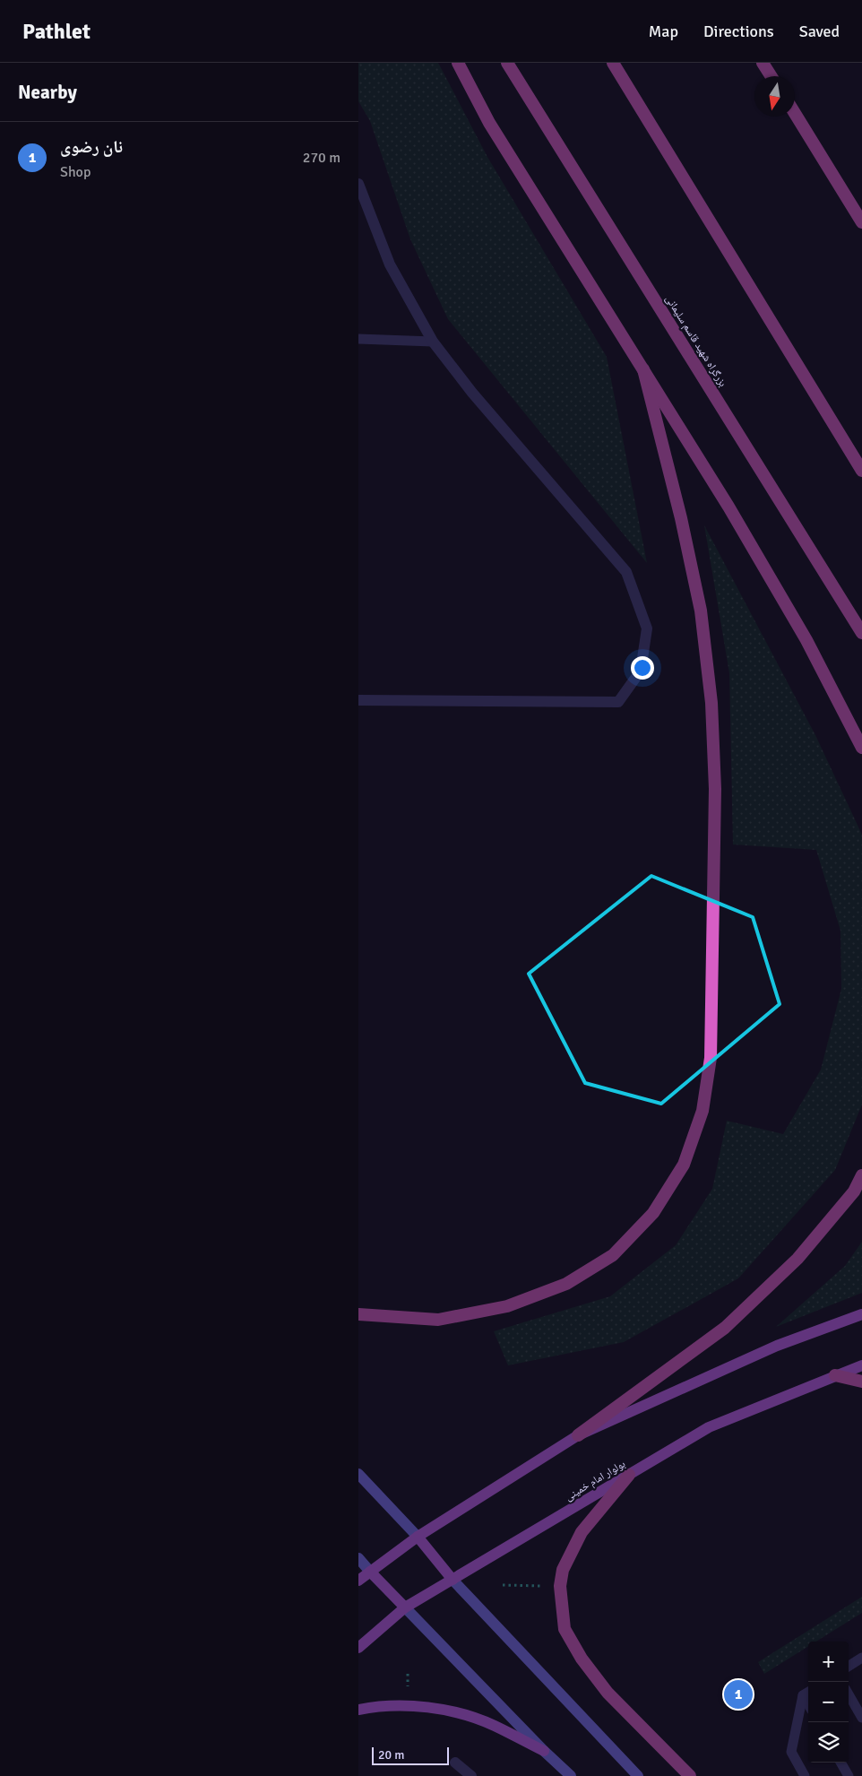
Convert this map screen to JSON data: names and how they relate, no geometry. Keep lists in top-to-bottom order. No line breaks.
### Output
{"streets":{"highway":["بزرگراه شهید قاسم سلیمانی"],"main road":["بولوار امام خمینی"]},"scale_bar":"20 m","north":"bottom","page":{"header":"Pathlet","nav":["Map","Directions","Saved"],"heading":"Nearby","list":[{"mark":"1","name":"نان رضوی","note":"Shop","value":"270 m"}],"map_buttons":["+","−"],"pins":"1","scale":"20 m"}}
